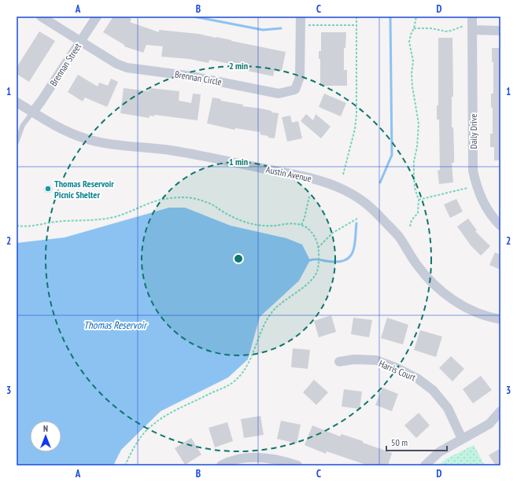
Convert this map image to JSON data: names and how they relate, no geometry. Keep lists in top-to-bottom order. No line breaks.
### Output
{"streets":{"street":["Brennan Street","Brennan Circle","Daily Drive","Austin Avenue","Harris Court"]},"crossings":[["Brennan Street","Brennan Circle"],["Brennan Street","Austin Avenue"]],"water":["Thomas Reservoir"],"places":["Thomas Reservoir Picnic Shelter"],"scale_bar":"50 m","north":"top","grid":{"columns":["A","B","C","D"],"rows":["1","2","3"]},"rings":["2 min","1 min"]}
